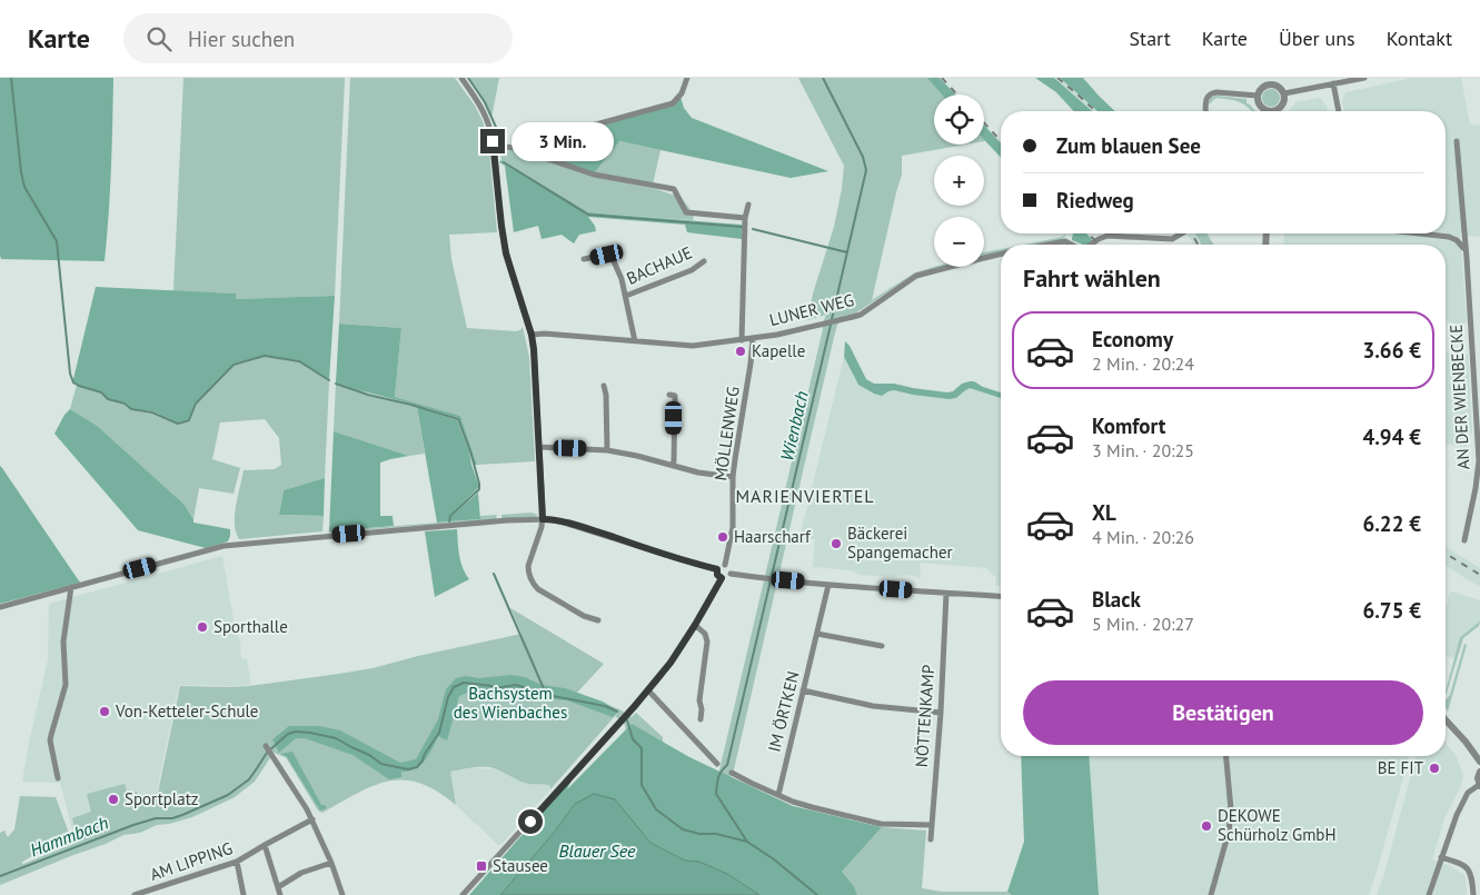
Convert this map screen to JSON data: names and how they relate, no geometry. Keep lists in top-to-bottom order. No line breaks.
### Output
{"streets":{"street":["BACHAUE","LUNER WEG","AN DER WIENBECKE","MÖLLENWEG","IM ÖRTKEN","NÖTTENKAMP","AM LIPPING"]},"crossings":[["LUNER WEG","MÖLLENWEG"]],"districts":["MARIENVIERTEL"],"water":["Wienbach","Hammbach","Blauer See"],"parks":["Bachsystem des Wienbaches"],"places":{"other":["Kapelle","Haarscharf","Bäckerei Spangemacher","Sporthalle","Von-Ketteler-Schule","BE FIT","Sportplatz","DEKOWE Schürholz GmbH"],"transit":["Stausee"]},"page":{"header":"Karte","search":"Hier suchen","nav":["Start","Karte","Über uns","Kontakt"],"map_buttons":["+","−"],"banner":["Zum blauen See","Riedweg"],"bubble":"3 Min.","heading":"Fahrt wählen","list":[{"name":"Economy","note":"2 Min. · 20:24","value":"3.66 €"},{"name":"Komfort","note":"3 Min. · 20:25","value":"4.94 €"},{"name":"XL","note":"4 Min. · 20:26","value":"6.22 €"},{"name":"Black","note":"5 Min. · 20:27","value":"6.75 €"}],"buttons":"Bestätigen"}}
